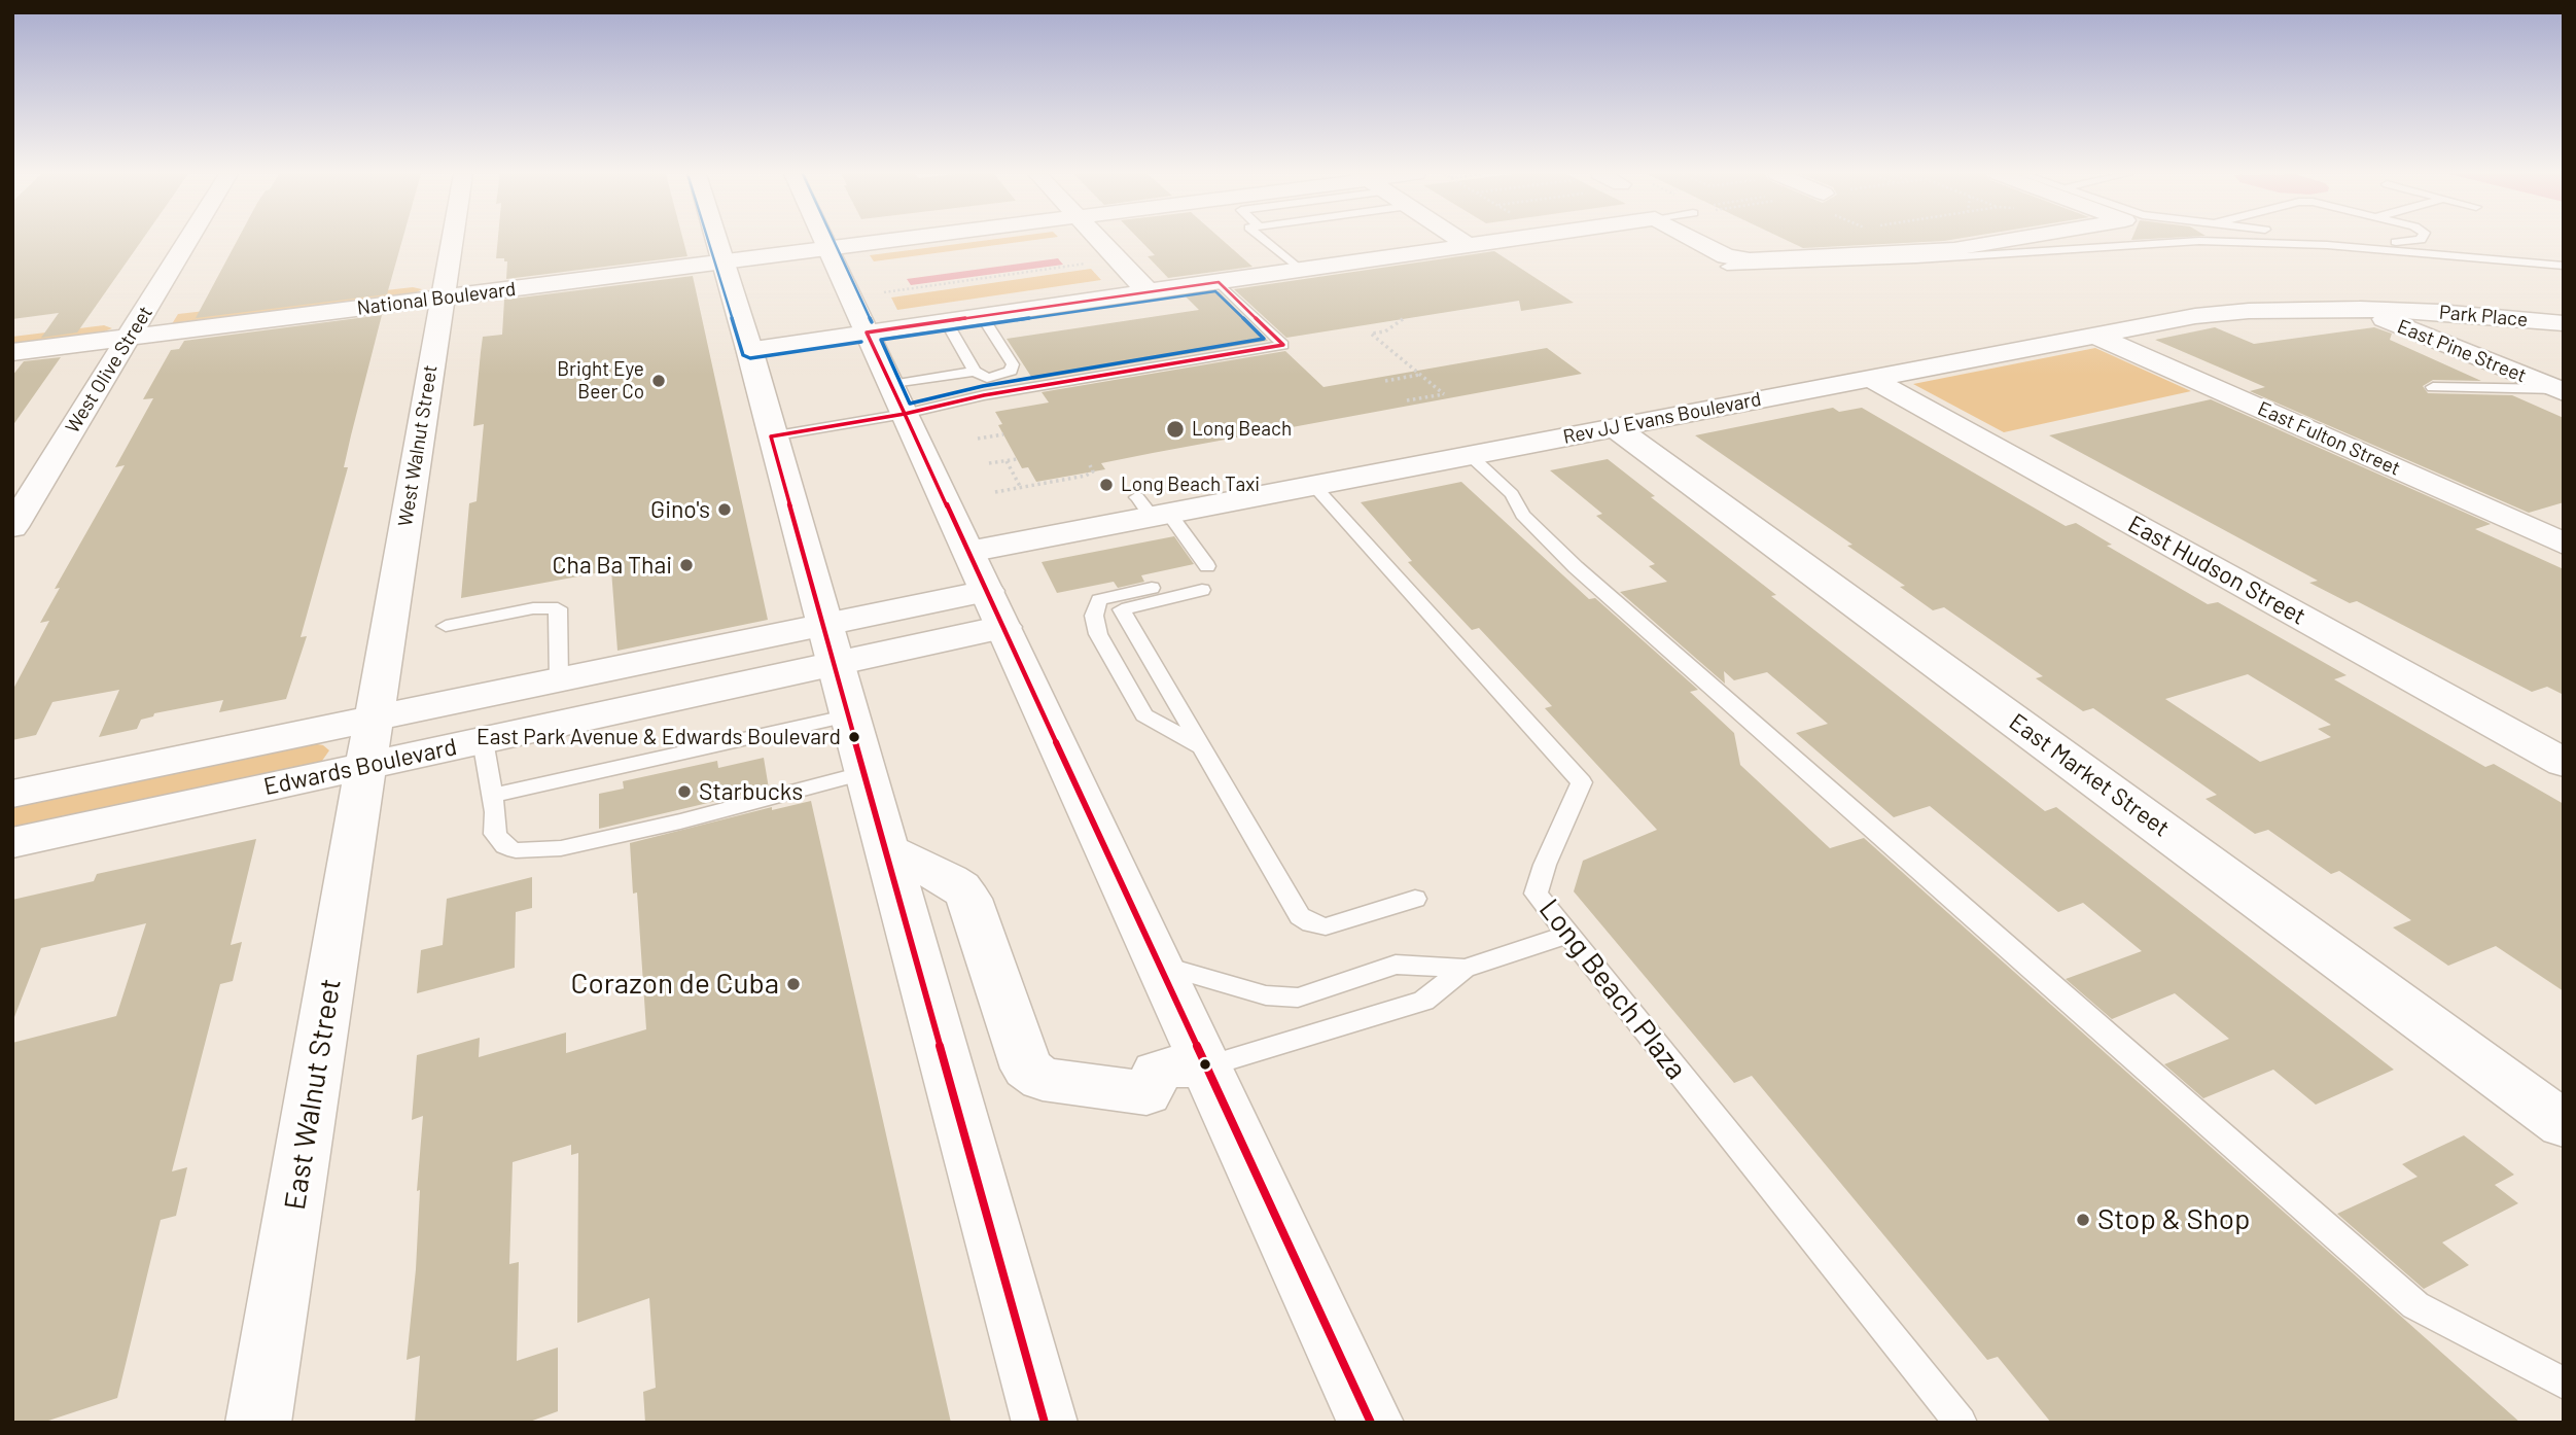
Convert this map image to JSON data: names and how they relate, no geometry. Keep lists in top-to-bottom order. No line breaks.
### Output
{"streets":{"main road":["National Boulevard","Park Place","East Pine Street","West Olive Street","Rev JJ Evans Boulevard","East Fulton Street","West Walnut Street","East Hudson Street","Edwards Boulevard","East Market Street","East Walnut Street"],"lane":["Long Beach Plaza"]},"crossings":[["National Boulevard","West Olive Street"],["National Boulevard","West Walnut Street"],["Park Place","East Pine Street"],["Park Place","Rev JJ Evans Boulevard"],["East Pine Street","Rev JJ Evans Boulevard"],["Rev JJ Evans Boulevard","East Fulton Street"],["Rev JJ Evans Boulevard","East Hudson Street"],["Rev JJ Evans Boulevard","East Market Street"],["Rev JJ Evans Boulevard","Long Beach Plaza"],["West Walnut Street","Edwards Boulevard"],["West Walnut Street","East Walnut Street"],["Edwards Boulevard","East Walnut Street"]],"places":["Bright Eye Beer Co","Long Beach","Long Beach Taxi","Gino's","Cha Ba Thai","East Park Avenue & Edwards Boulevard","Starbucks","Corazon de Cuba","Stop & Shop"]}
